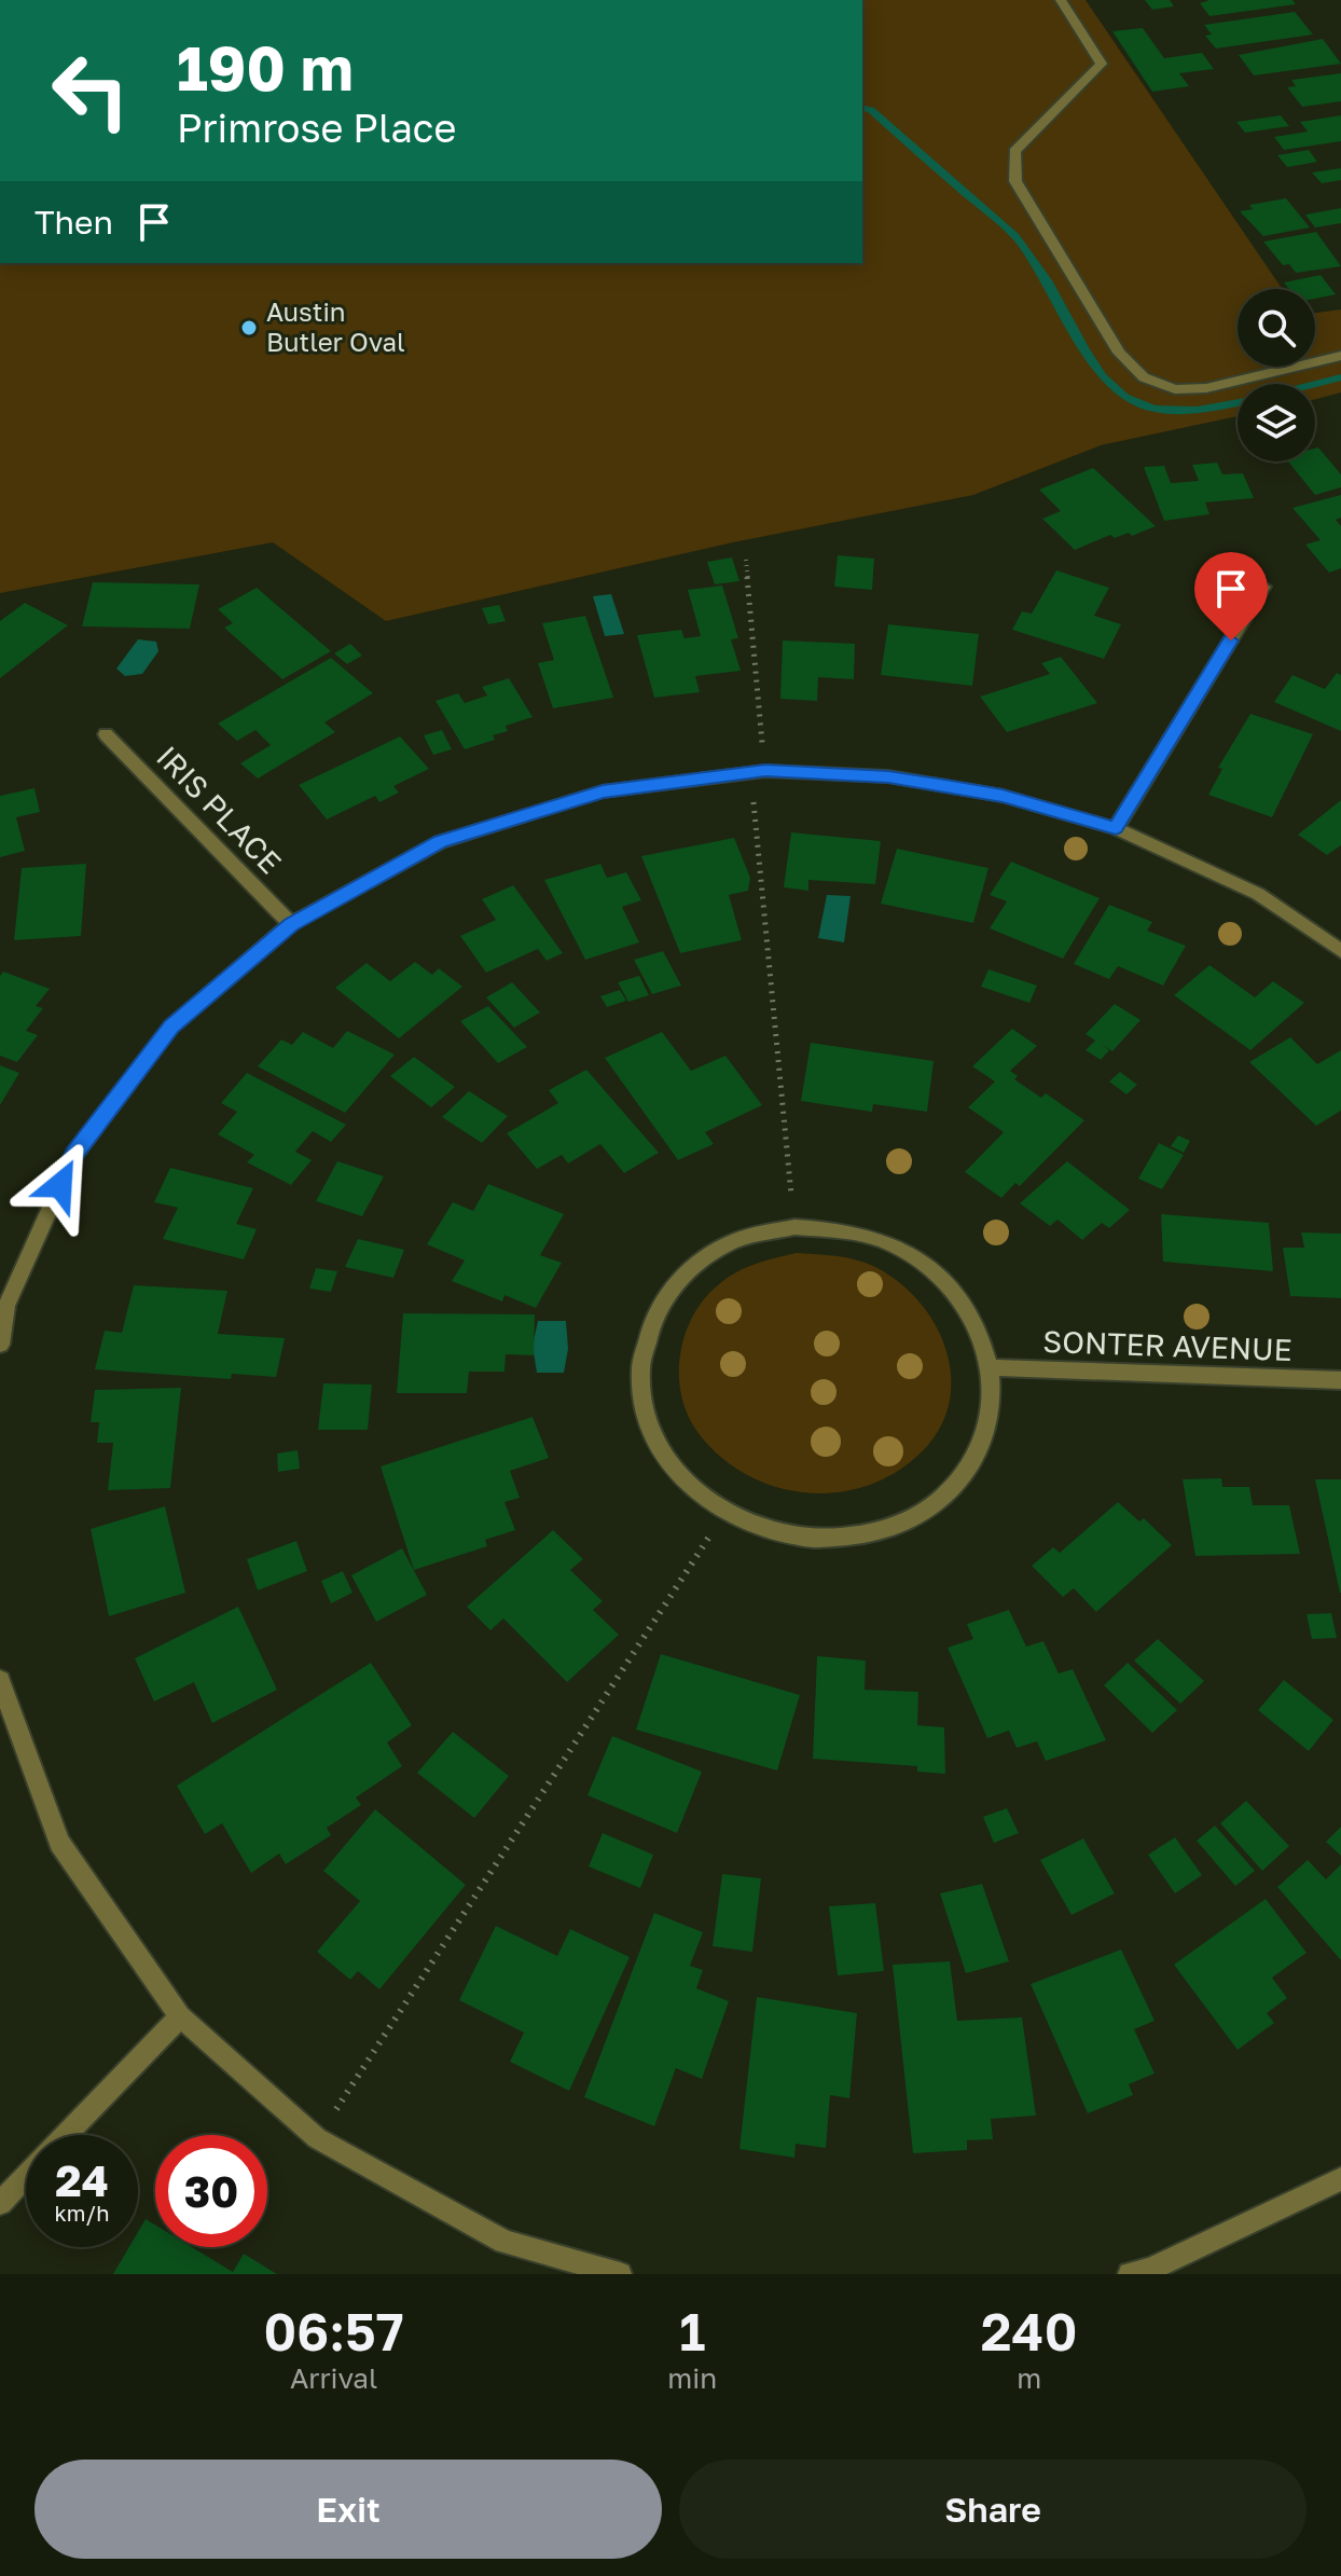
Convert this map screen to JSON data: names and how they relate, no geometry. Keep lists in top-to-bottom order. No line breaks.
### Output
{"streets":{"street":["IRIS PLACE","SONTER AVENUE"]},"places":["Austin Butler Oval"],"page":{"turn":["190 m","Primrose Place"],"then":"Then","speed":"24 km/h","limit":"30","eta":["06:57","Arrival","1","min","240","m"],"buttons":["Exit","Share"]}}
